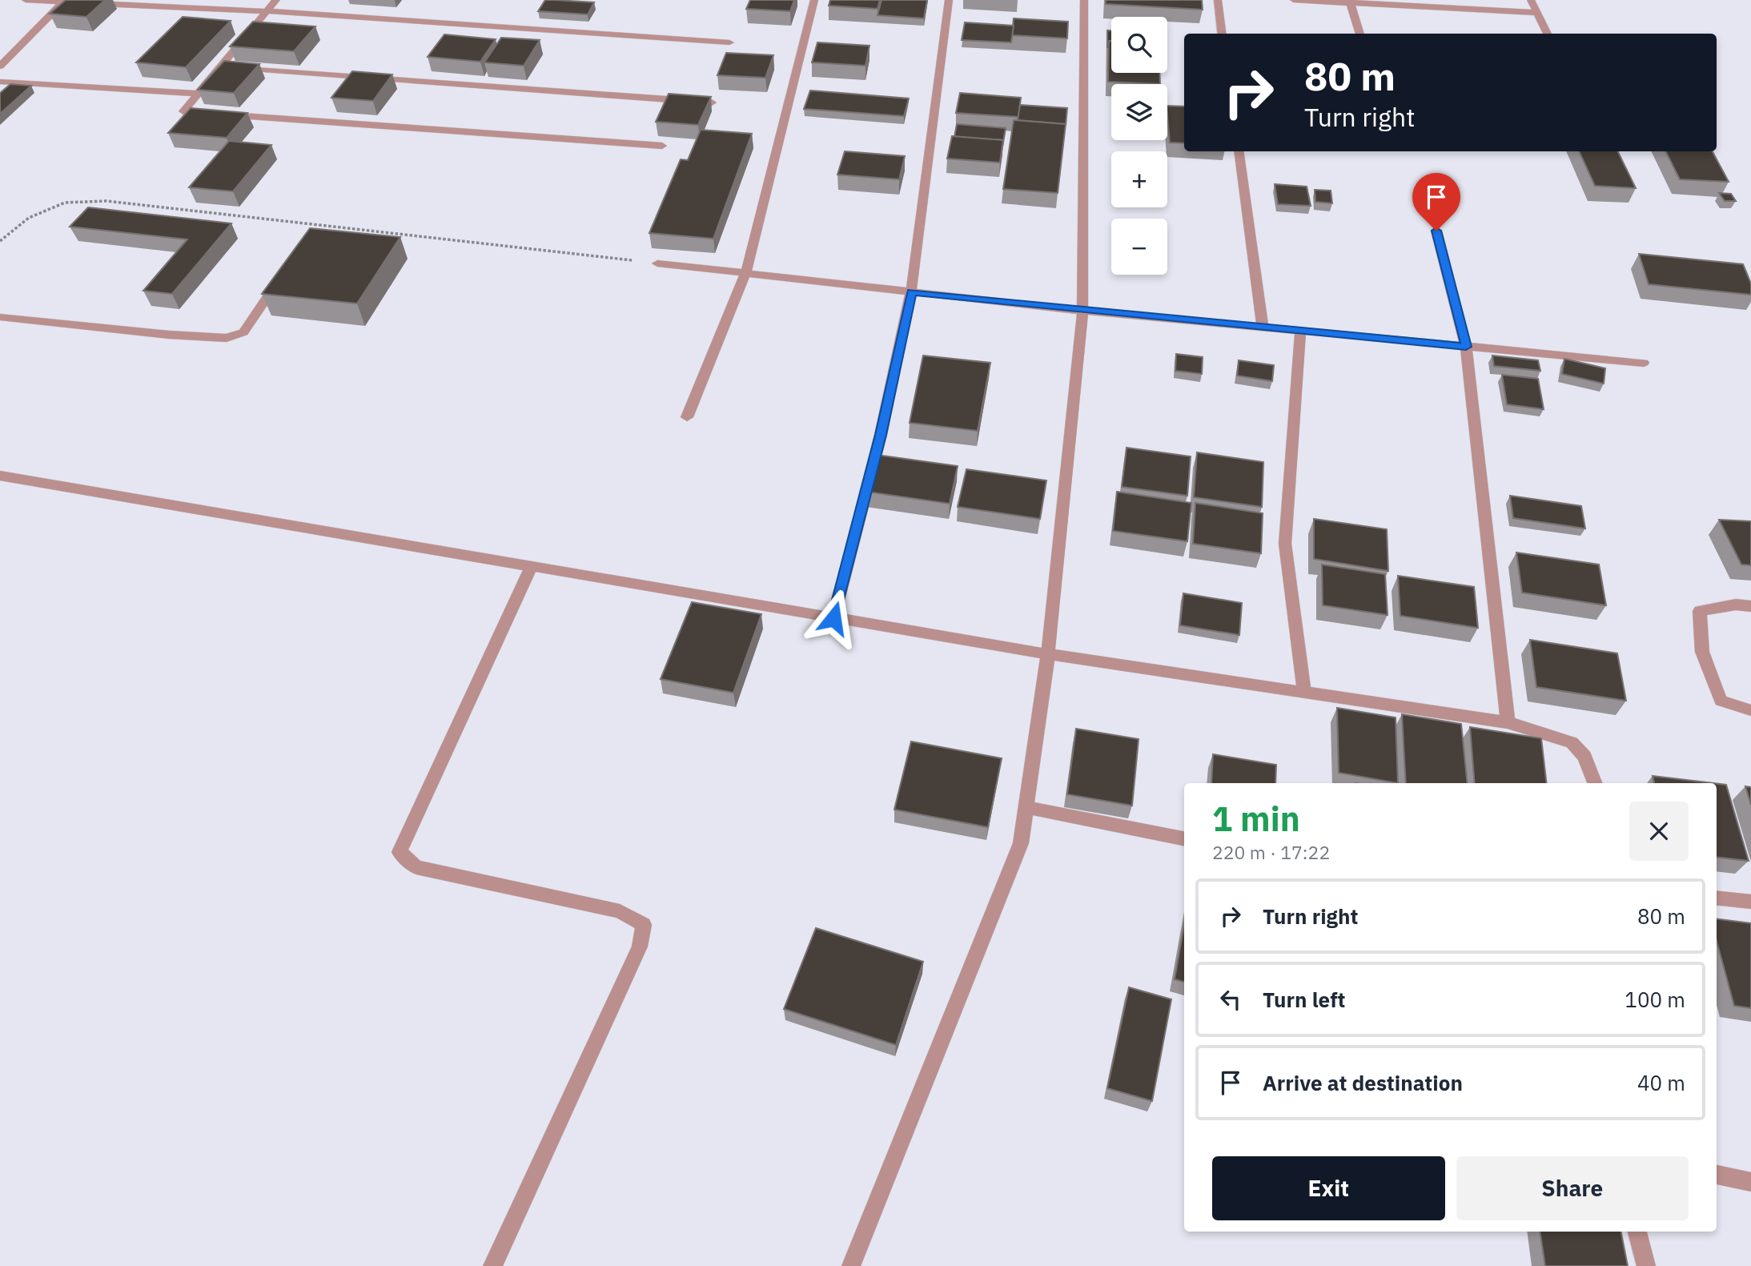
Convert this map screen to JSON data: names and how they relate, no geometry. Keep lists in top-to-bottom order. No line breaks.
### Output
{"page":{"map_buttons":["+","−"],"turn":["80 m","Turn right"],"heading":["1 min","220 m · 17:22"],"list":[{"name":"Turn right","value":"80 m"},{"name":"Turn left","value":"100 m"},{"name":"Arrive at destination","value":"40 m"}],"buttons":["Exit","Share"]}}
